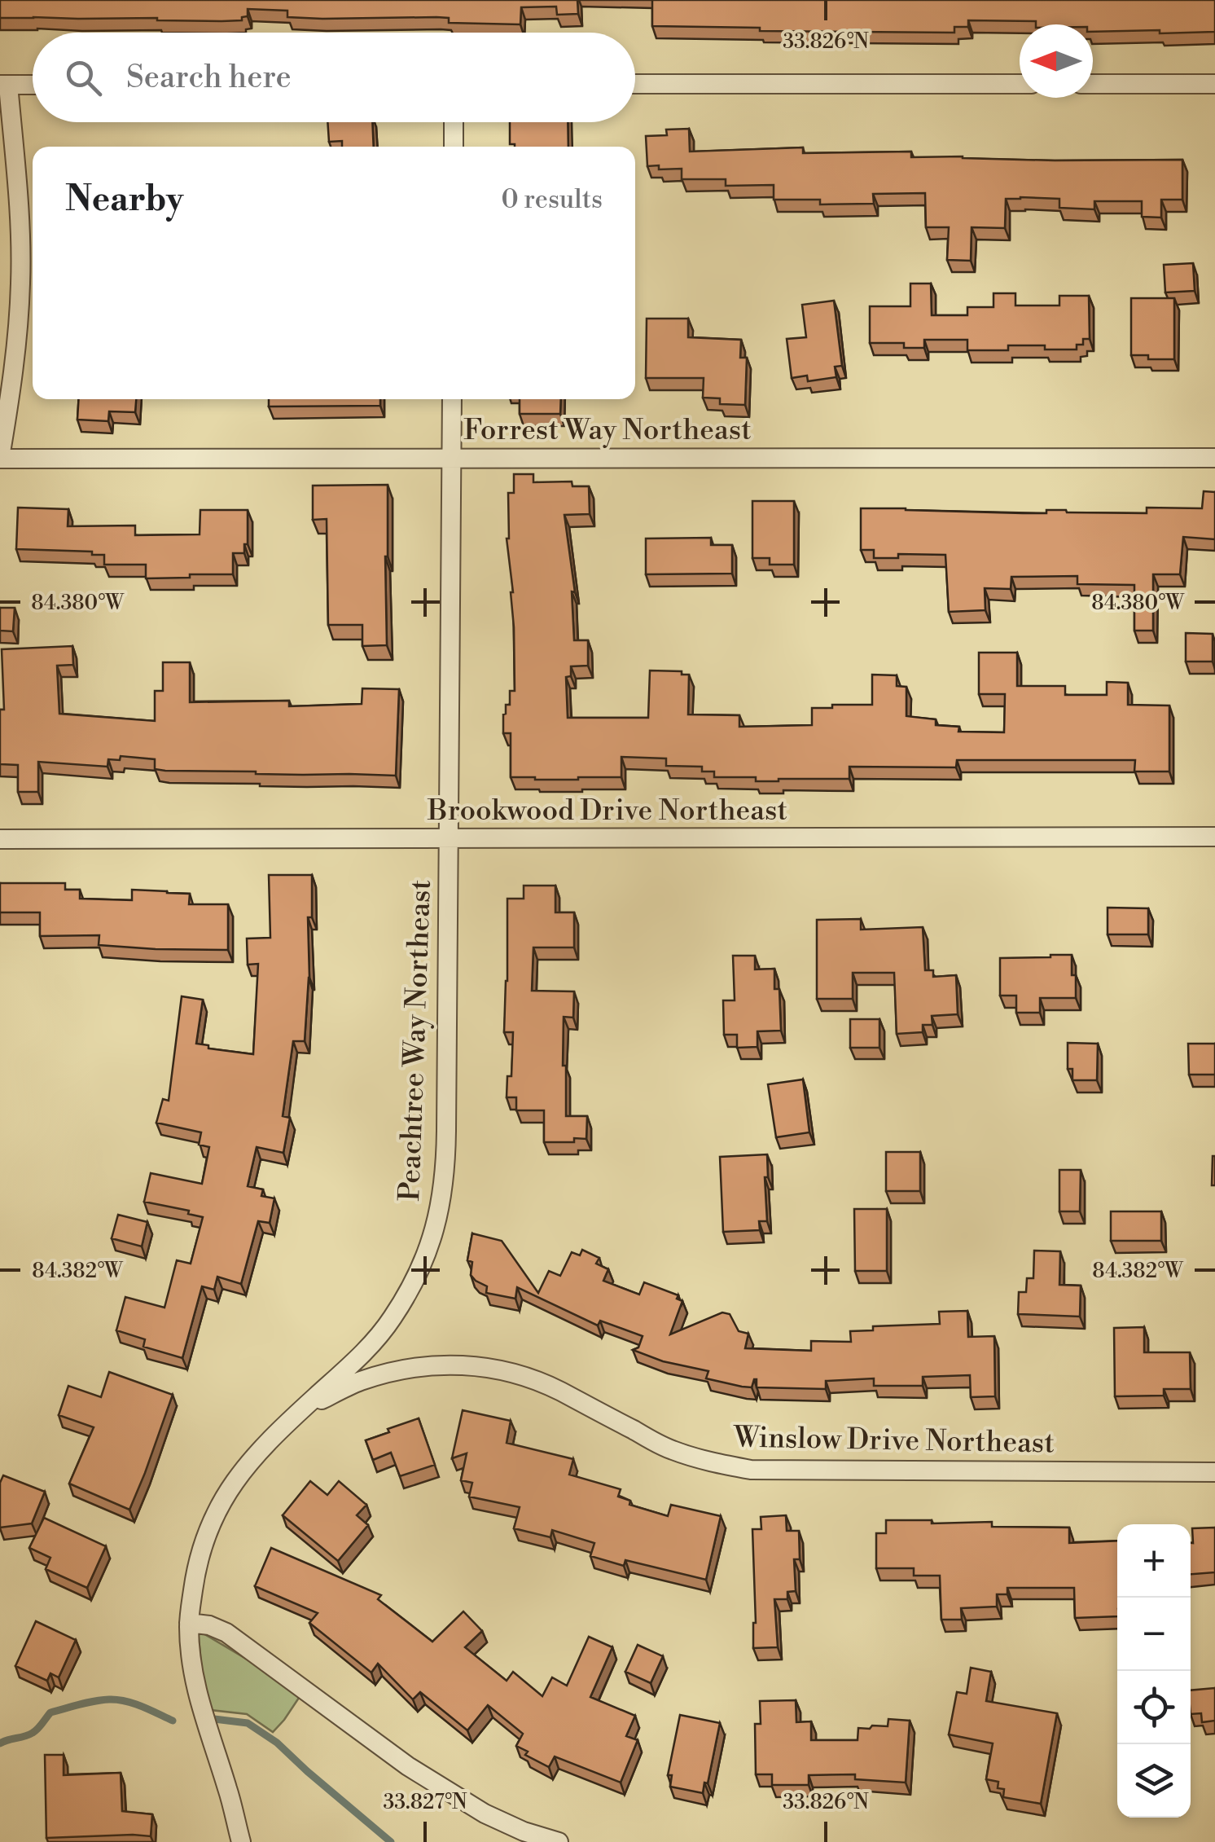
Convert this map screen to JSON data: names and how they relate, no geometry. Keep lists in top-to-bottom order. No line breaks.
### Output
{"streets":{"street":["Forrest Way Northeast","Brookwood Drive Northeast","Peachtree Way Northeast","Winslow Drive Northeast"]},"crossings":[["Forrest Way Northeast","Peachtree Way Northeast"],["Brookwood Drive Northeast","Peachtree Way Northeast"],["Peachtree Way Northeast","Winslow Drive Northeast"]],"north":"left","page":{"search":"Search here","heading":["Nearby","0 results"],"map_buttons":["+","−"]},"coordinates":["33.826°N","84.380°W","84.382°W","33.827°N"]}
